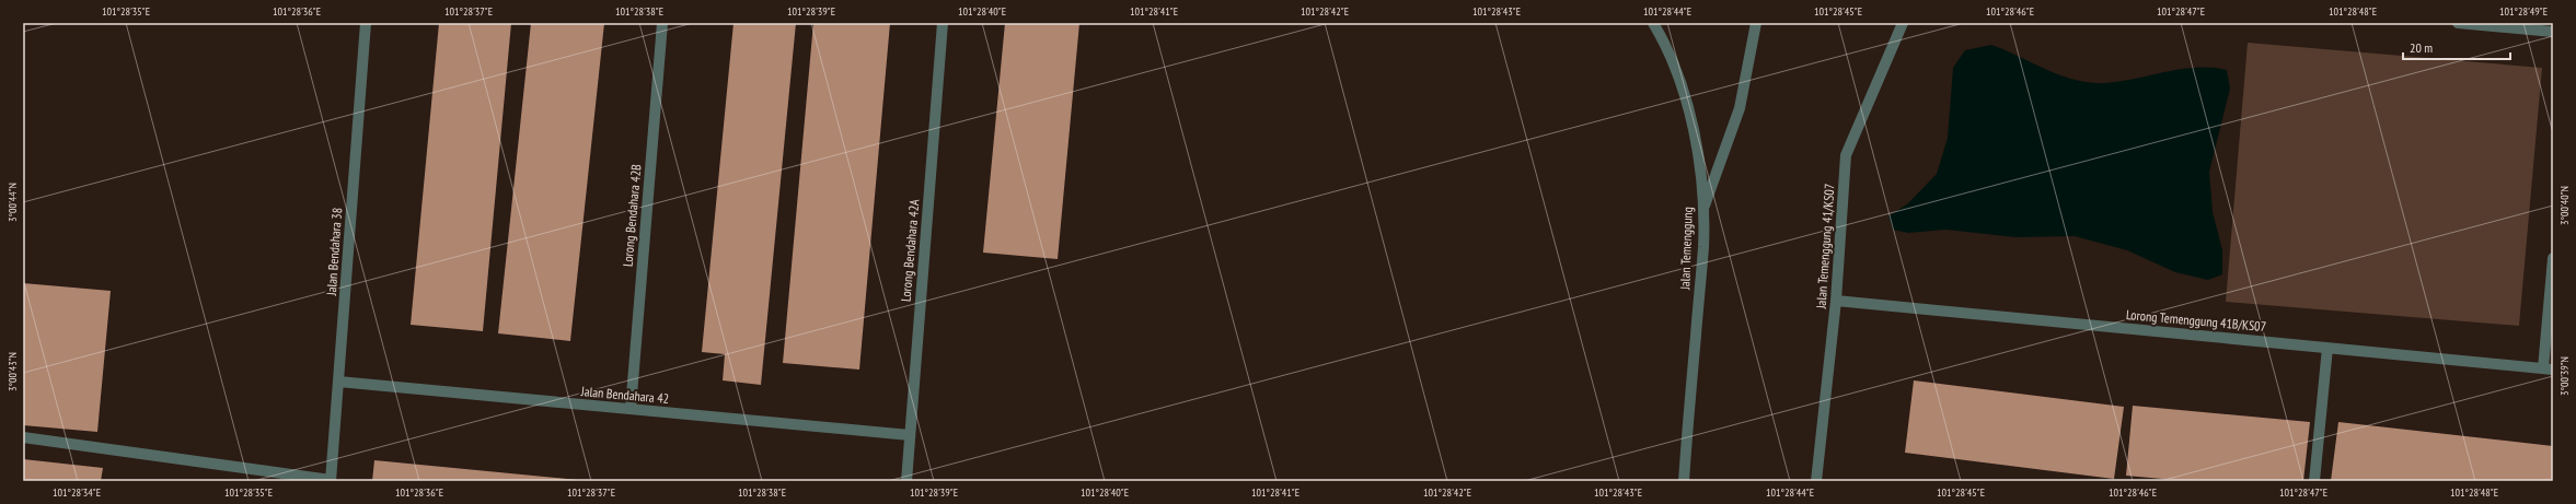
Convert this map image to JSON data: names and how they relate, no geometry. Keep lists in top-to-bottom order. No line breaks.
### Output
{"streets":{"street":["Lorong Bendahara 42B","Jalan Temenggung 41/KS07","Jalan Temenggung","Lorong Bendahara 42A","Jalan Bendahara 38","Lorong Temenggung 41B/KS07","Jalan Bendahara 42"]},"crossings":[["Lorong Bendahara 42B","Jalan Bendahara 42"],["Jalan Temenggung 41/KS07","Lorong Temenggung 41B/KS07"],["Lorong Bendahara 42A","Jalan Bendahara 42"],["Jalan Bendahara 38","Jalan Bendahara 42"]],"scale_bar":"20 m","coordinates":["101°28'35\"E","101°28'36\"E","101°28'37\"E","101°28'38\"E","101°28'39\"E","101°28'40\"E","101°28'41\"E","101°28'42\"E","101°28'43\"E","101°28'44\"E","101°28'45\"E","101°28'46\"E","101°28'47\"E","101°28'48\"E","101°28'49\"E","3°00'44\"N","3°00'40\"N","3°00'43\"N","3°00'39\"N","101°28'34\"E"]}
